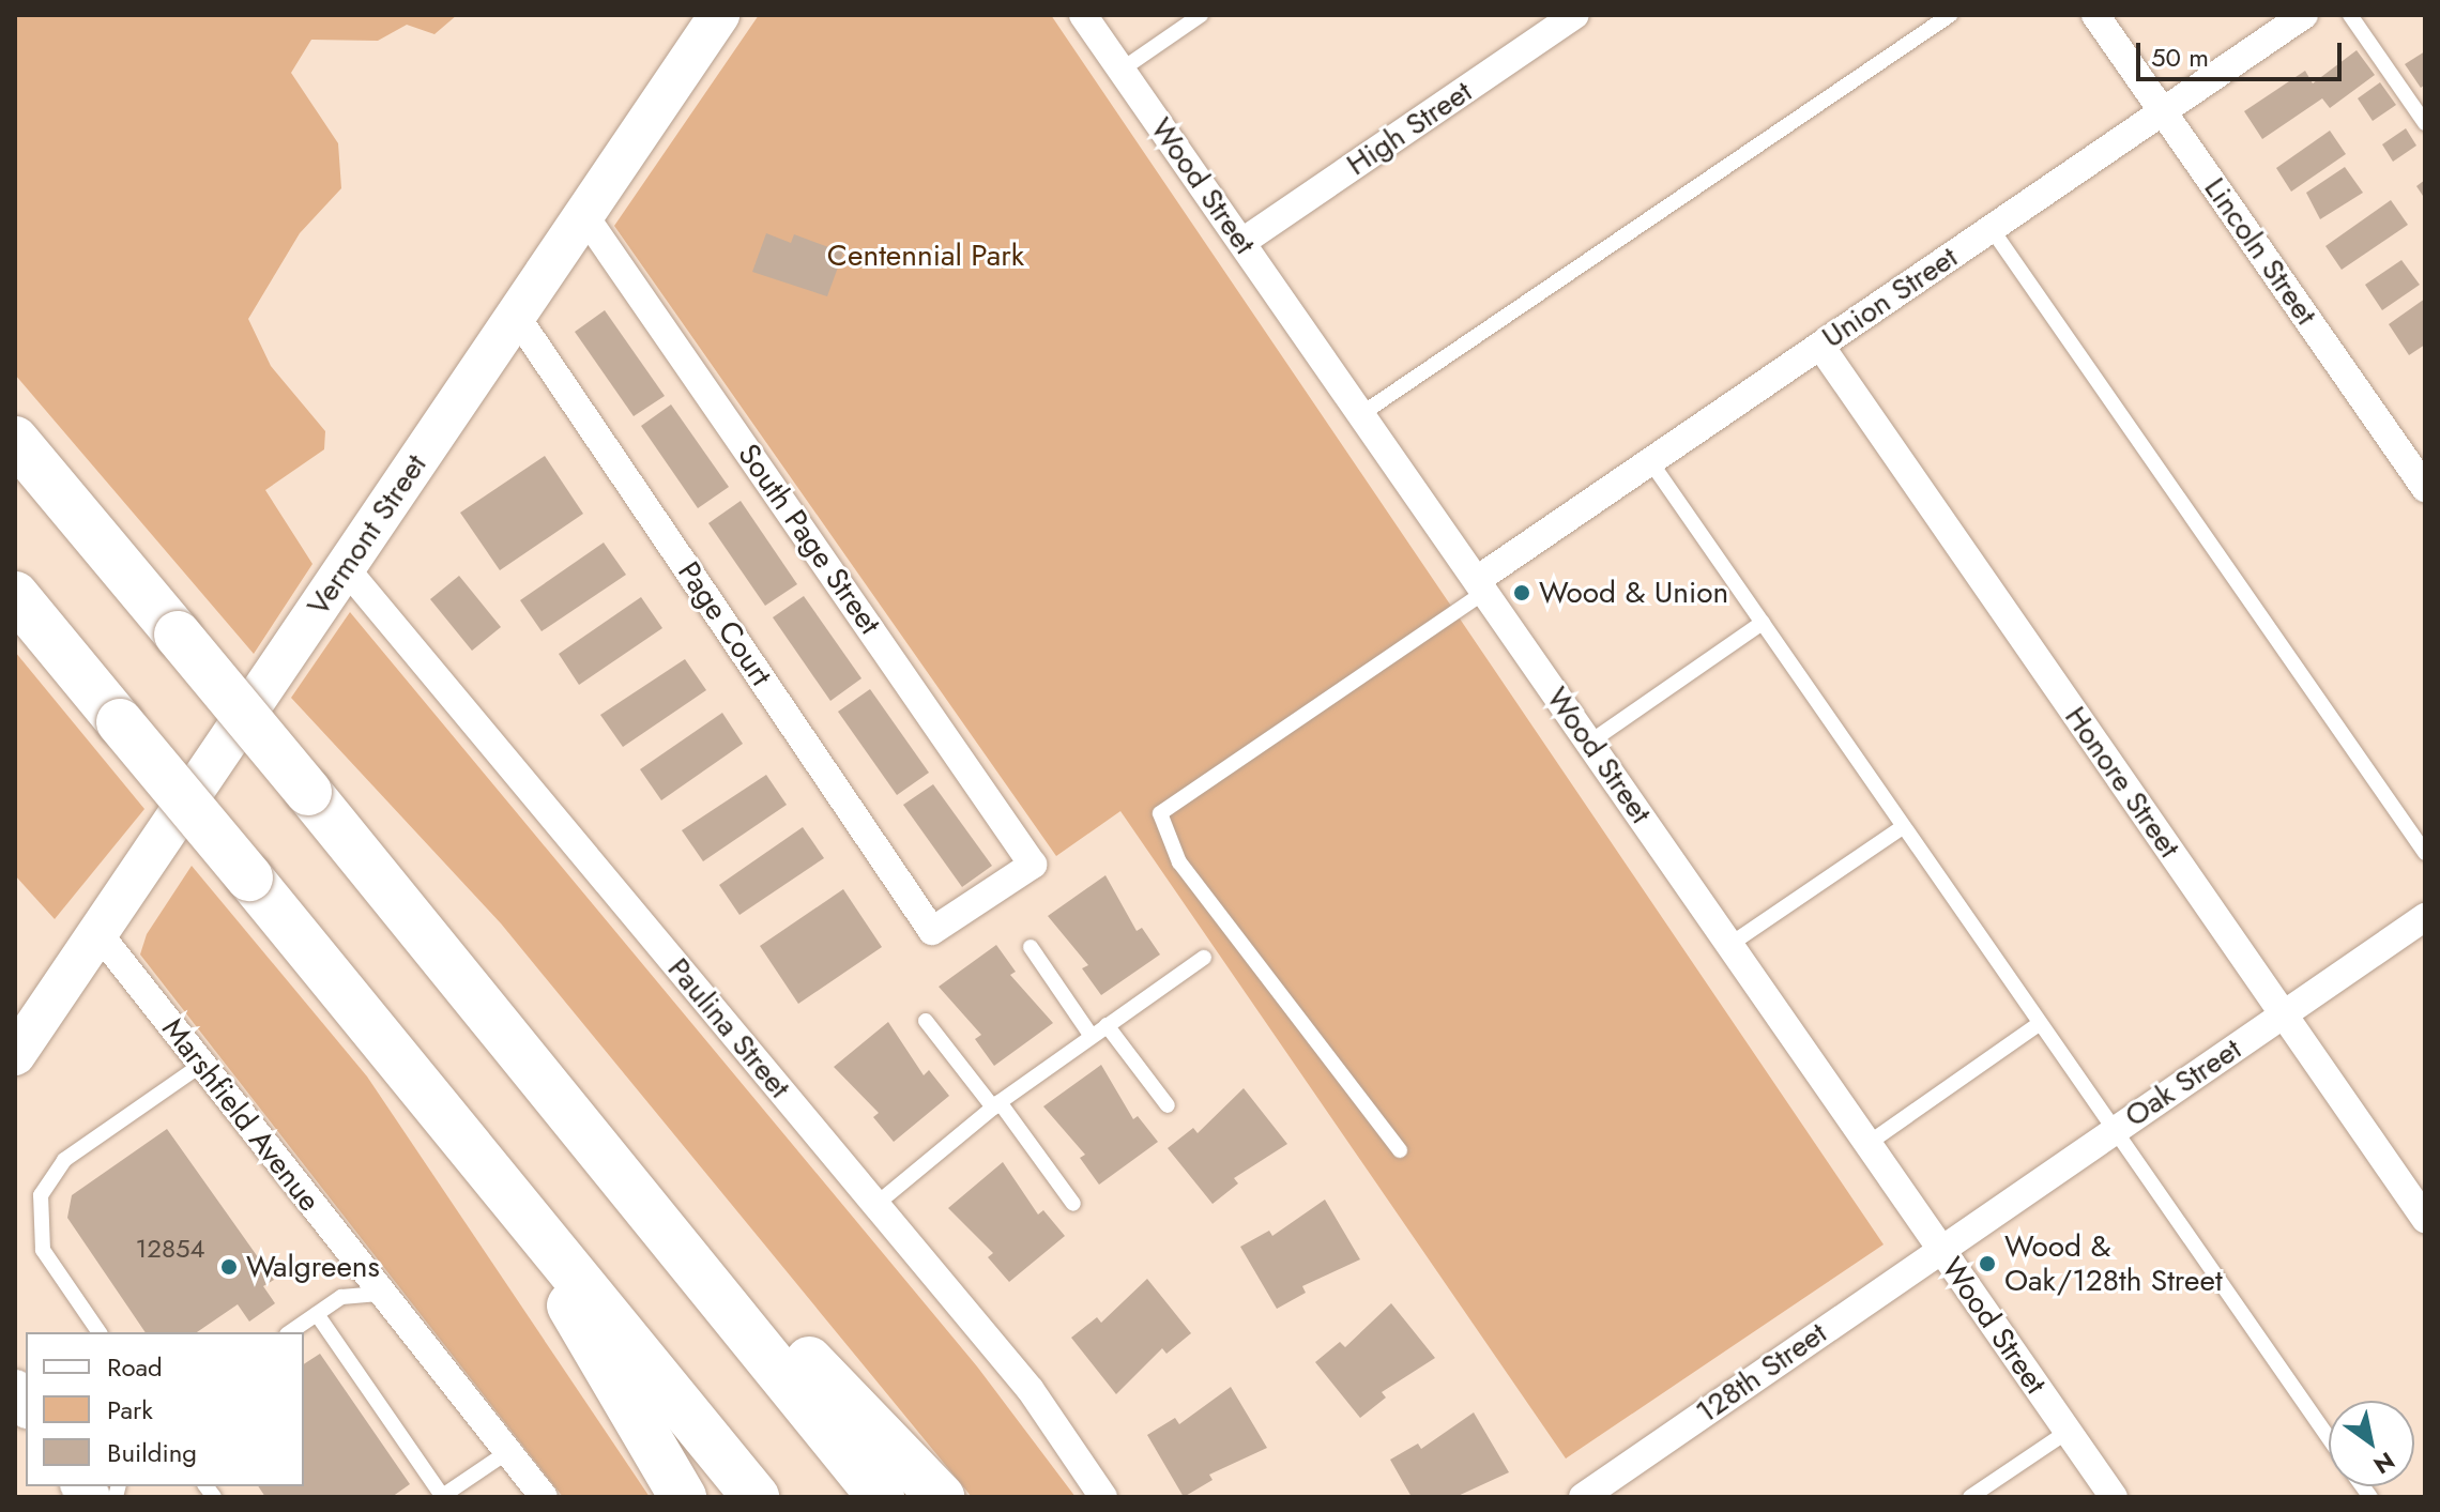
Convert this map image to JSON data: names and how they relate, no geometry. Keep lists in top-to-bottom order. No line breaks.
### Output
{"streets":{"street":["High Street","Wood Street","Lincoln Street","Union Street","Vermont Street","South Page Street","Page Court","Honore Street","Paulina Street","Oak Street","Marshfield Avenue","128th Street"]},"crossings":[["High Street","Wood Street"],["Wood Street","Union Street"],["Wood Street","Oak Street"],["Wood Street","128th Street"],["Lincoln Street","Union Street"],["Union Street","Honore Street"],["Vermont Street","South Page Street"],["Vermont Street","Page Court"],["Vermont Street","Paulina Street"],["Vermont Street","Marshfield Avenue"],["South Page Street","Page Court"],["Honore Street","Oak Street"],["Oak Street","128th Street"]],"parks":["Centennial Park"],"places":["Wood & Union","Wood & Oak/128th Street","Walgreens"],"house_numbers":["12854"],"legend":["Road","Park","Building"],"scale_bar":"50 m","north":"bottom right"}
